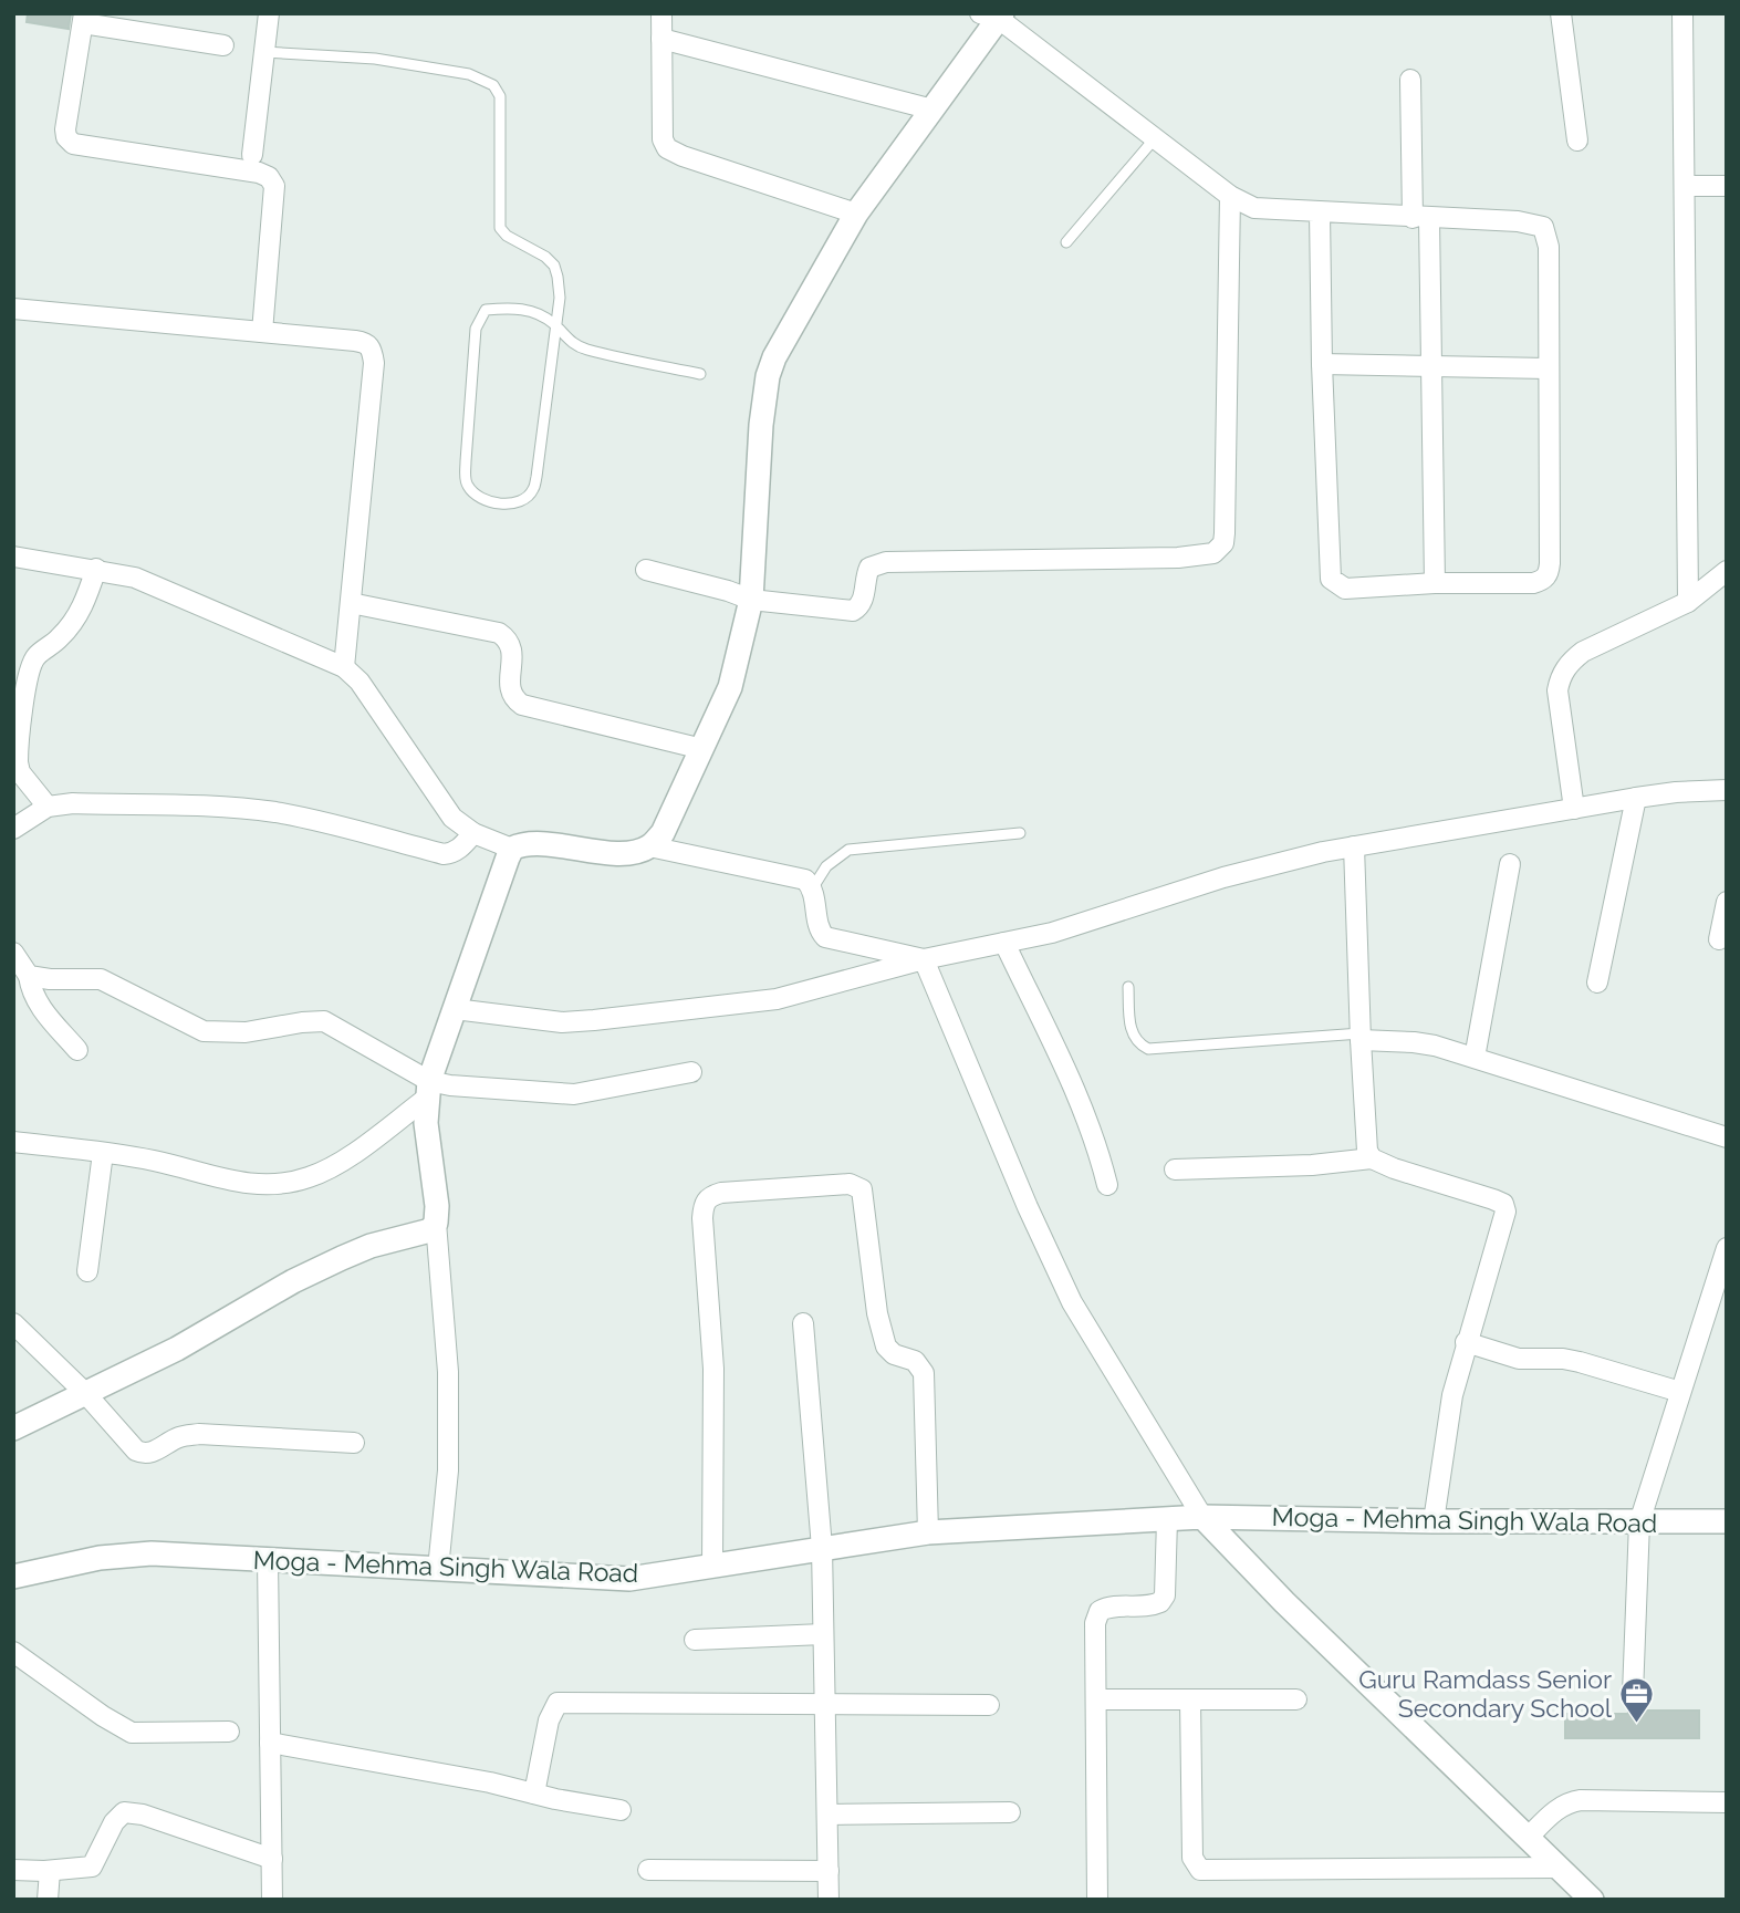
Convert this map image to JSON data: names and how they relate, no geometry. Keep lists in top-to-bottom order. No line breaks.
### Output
{"streets":{"street":["Moga - Mehma Singh Wala Road"]},"places":{"office":["Guru Ramdass Senior Secondary School"]}}
